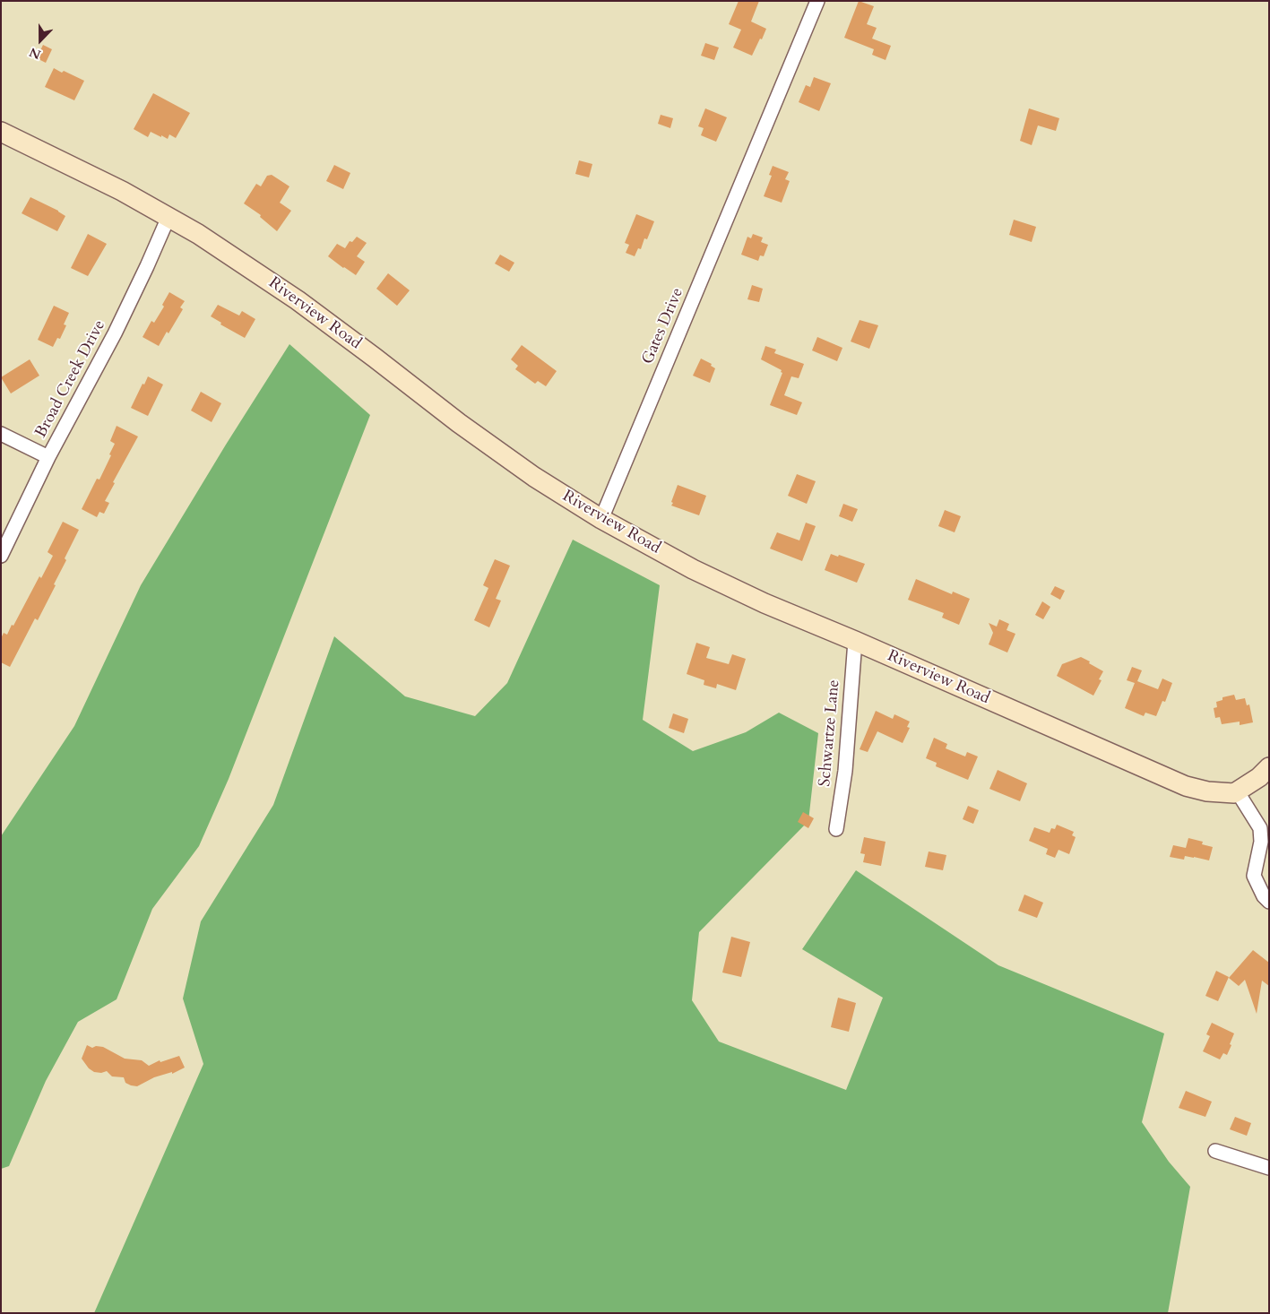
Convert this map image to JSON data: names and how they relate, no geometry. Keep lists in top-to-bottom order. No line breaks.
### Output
{"streets":{"street":["Riverview Road","Gates Drive","Broad Creek Drive","Schwartze Lane"]},"crossings":[["Riverview Road","Gates Drive"],["Riverview Road","Broad Creek Drive"],["Riverview Road","Schwartze Lane"]],"north":"bottom"}
